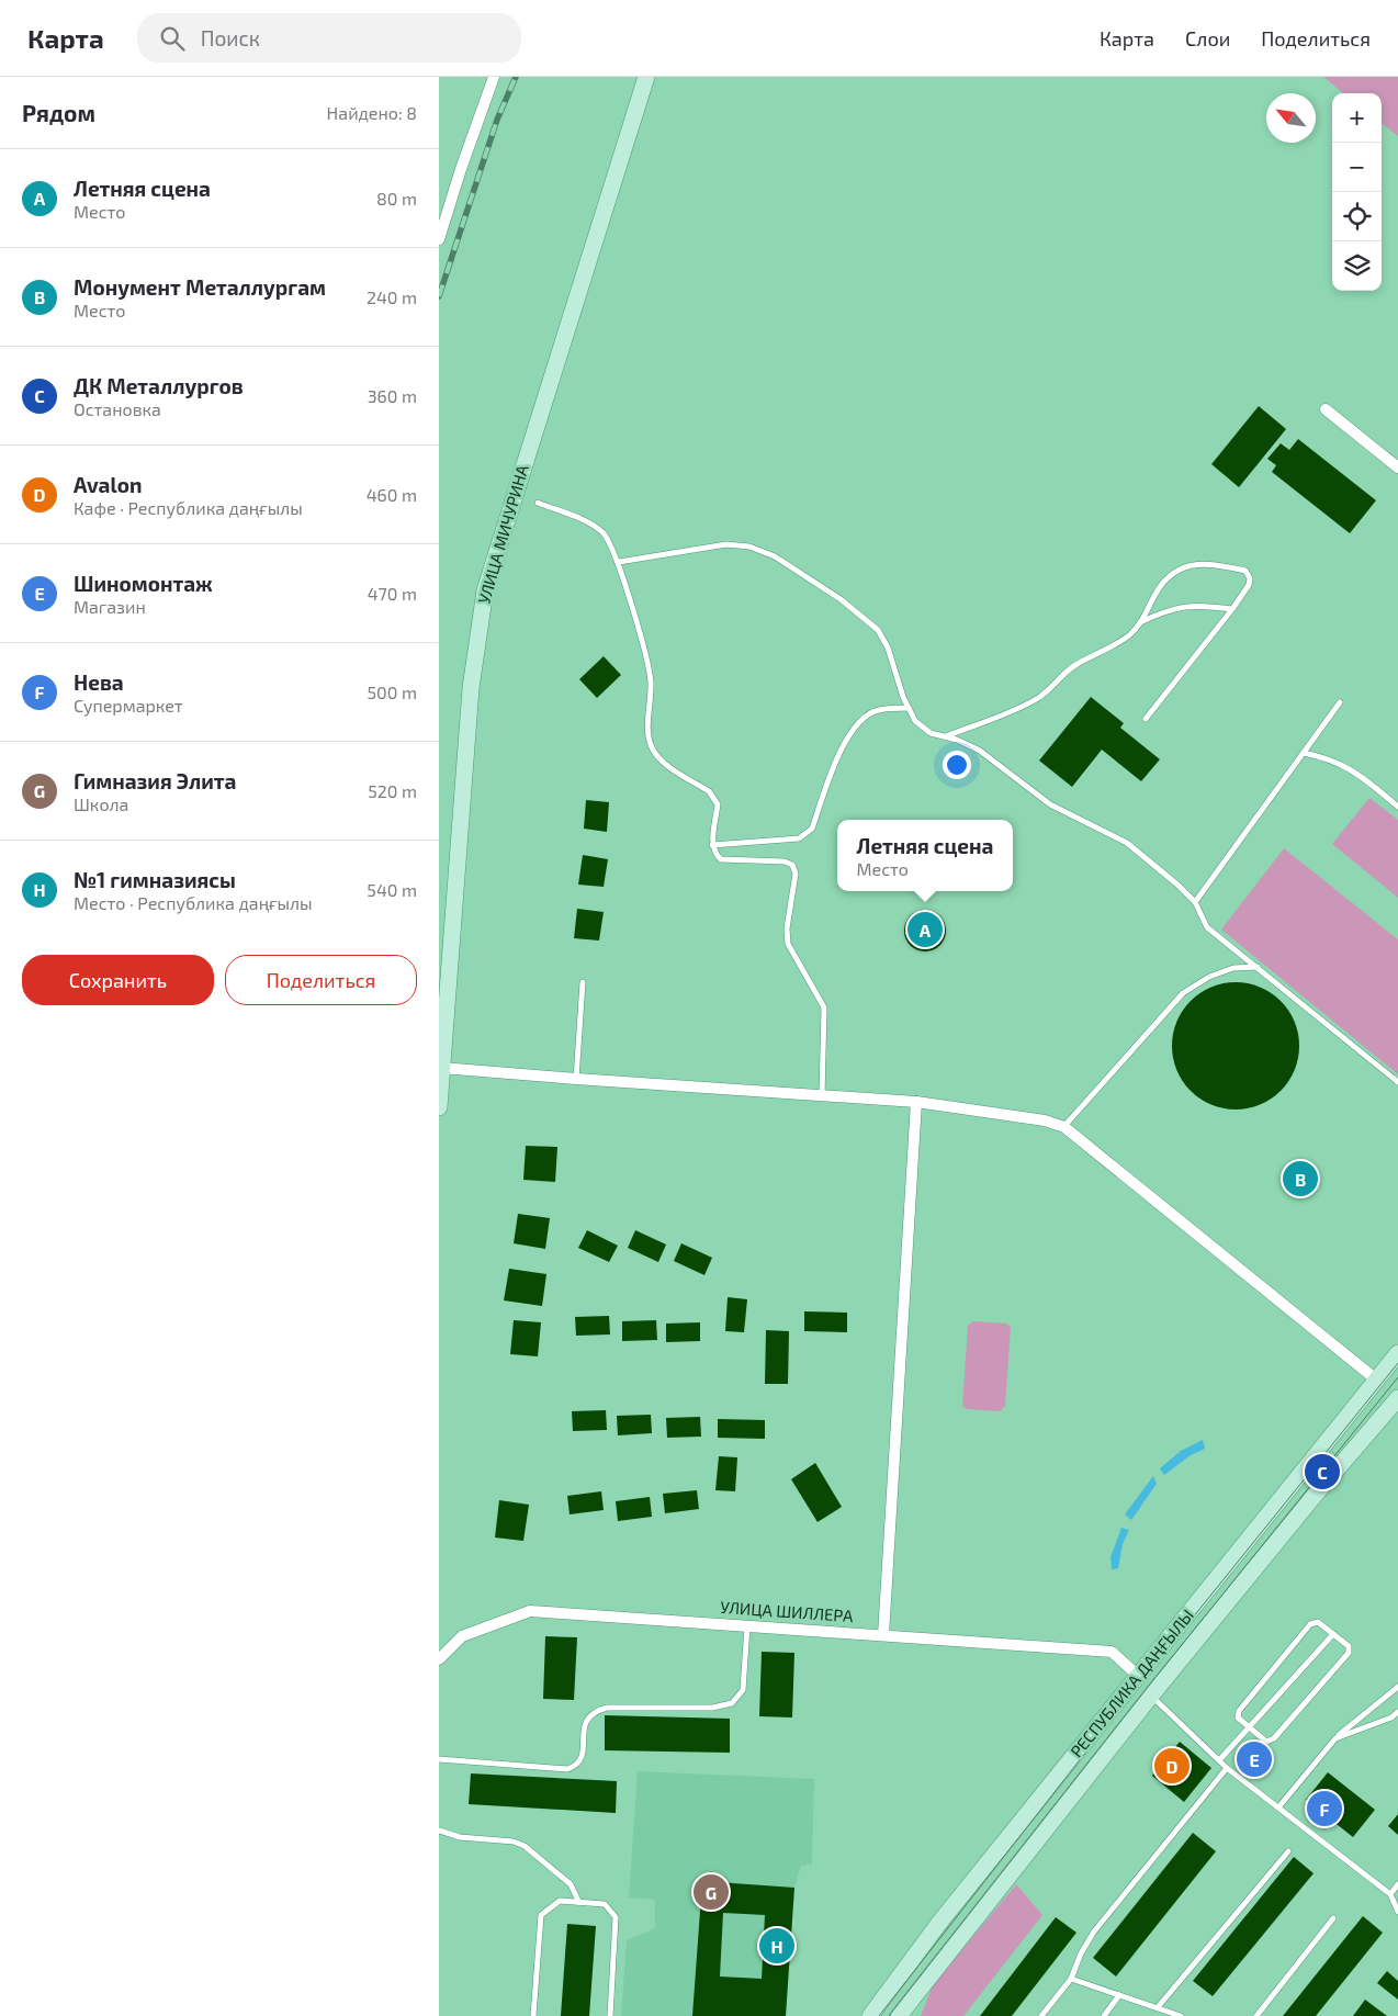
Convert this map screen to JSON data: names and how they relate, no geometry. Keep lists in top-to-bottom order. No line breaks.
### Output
{"streets":{"main road":["УЛИЦА МИЧУРИНА","РЕСПУБЛИКА ДАҢҒЫЛЫ"],"street":["УЛИЦА ШИЛЛЕРА"]},"crossings":[["УЛИЦА ШИЛЛЕРА","РЕСПУБЛИКА ДАҢҒЫЛЫ"]],"north":"top left","page":{"header":"Карта","search":"Поиск","nav":["Карта","Слои","Поделиться"],"heading":["Рядом","Найдено: 8"],"map_buttons":["+","−"],"list":[{"mark":"A","name":"Летняя сцена","note":"Место","value":"80 m"},{"mark":"B","name":"Монумент Металлургам","note":"Место","value":"240 m"},{"mark":"C","name":"ДК Металлургов","note":"Остановка","value":"360 m"},{"mark":"D","name":"Avalon","note":"Кафе · Республика даңғылы","value":"460 m"},{"mark":"E","name":"Шиномонтаж","note":"Магазин","value":"470 m"},{"mark":"F","name":"Нева","note":"Супермаркет","value":"500 m"},{"mark":"G","name":"Гимназия Элита","note":"Школа","value":"520 m"},{"mark":"H","name":"№1 гимназиясы","note":"Место · Республика даңғылы","value":"540 m"}],"popup":["Летняя сцена","Место"],"pins":["A","B","C","E","D","F","G","H"],"buttons":["Сохранить","Поделиться"]}}
